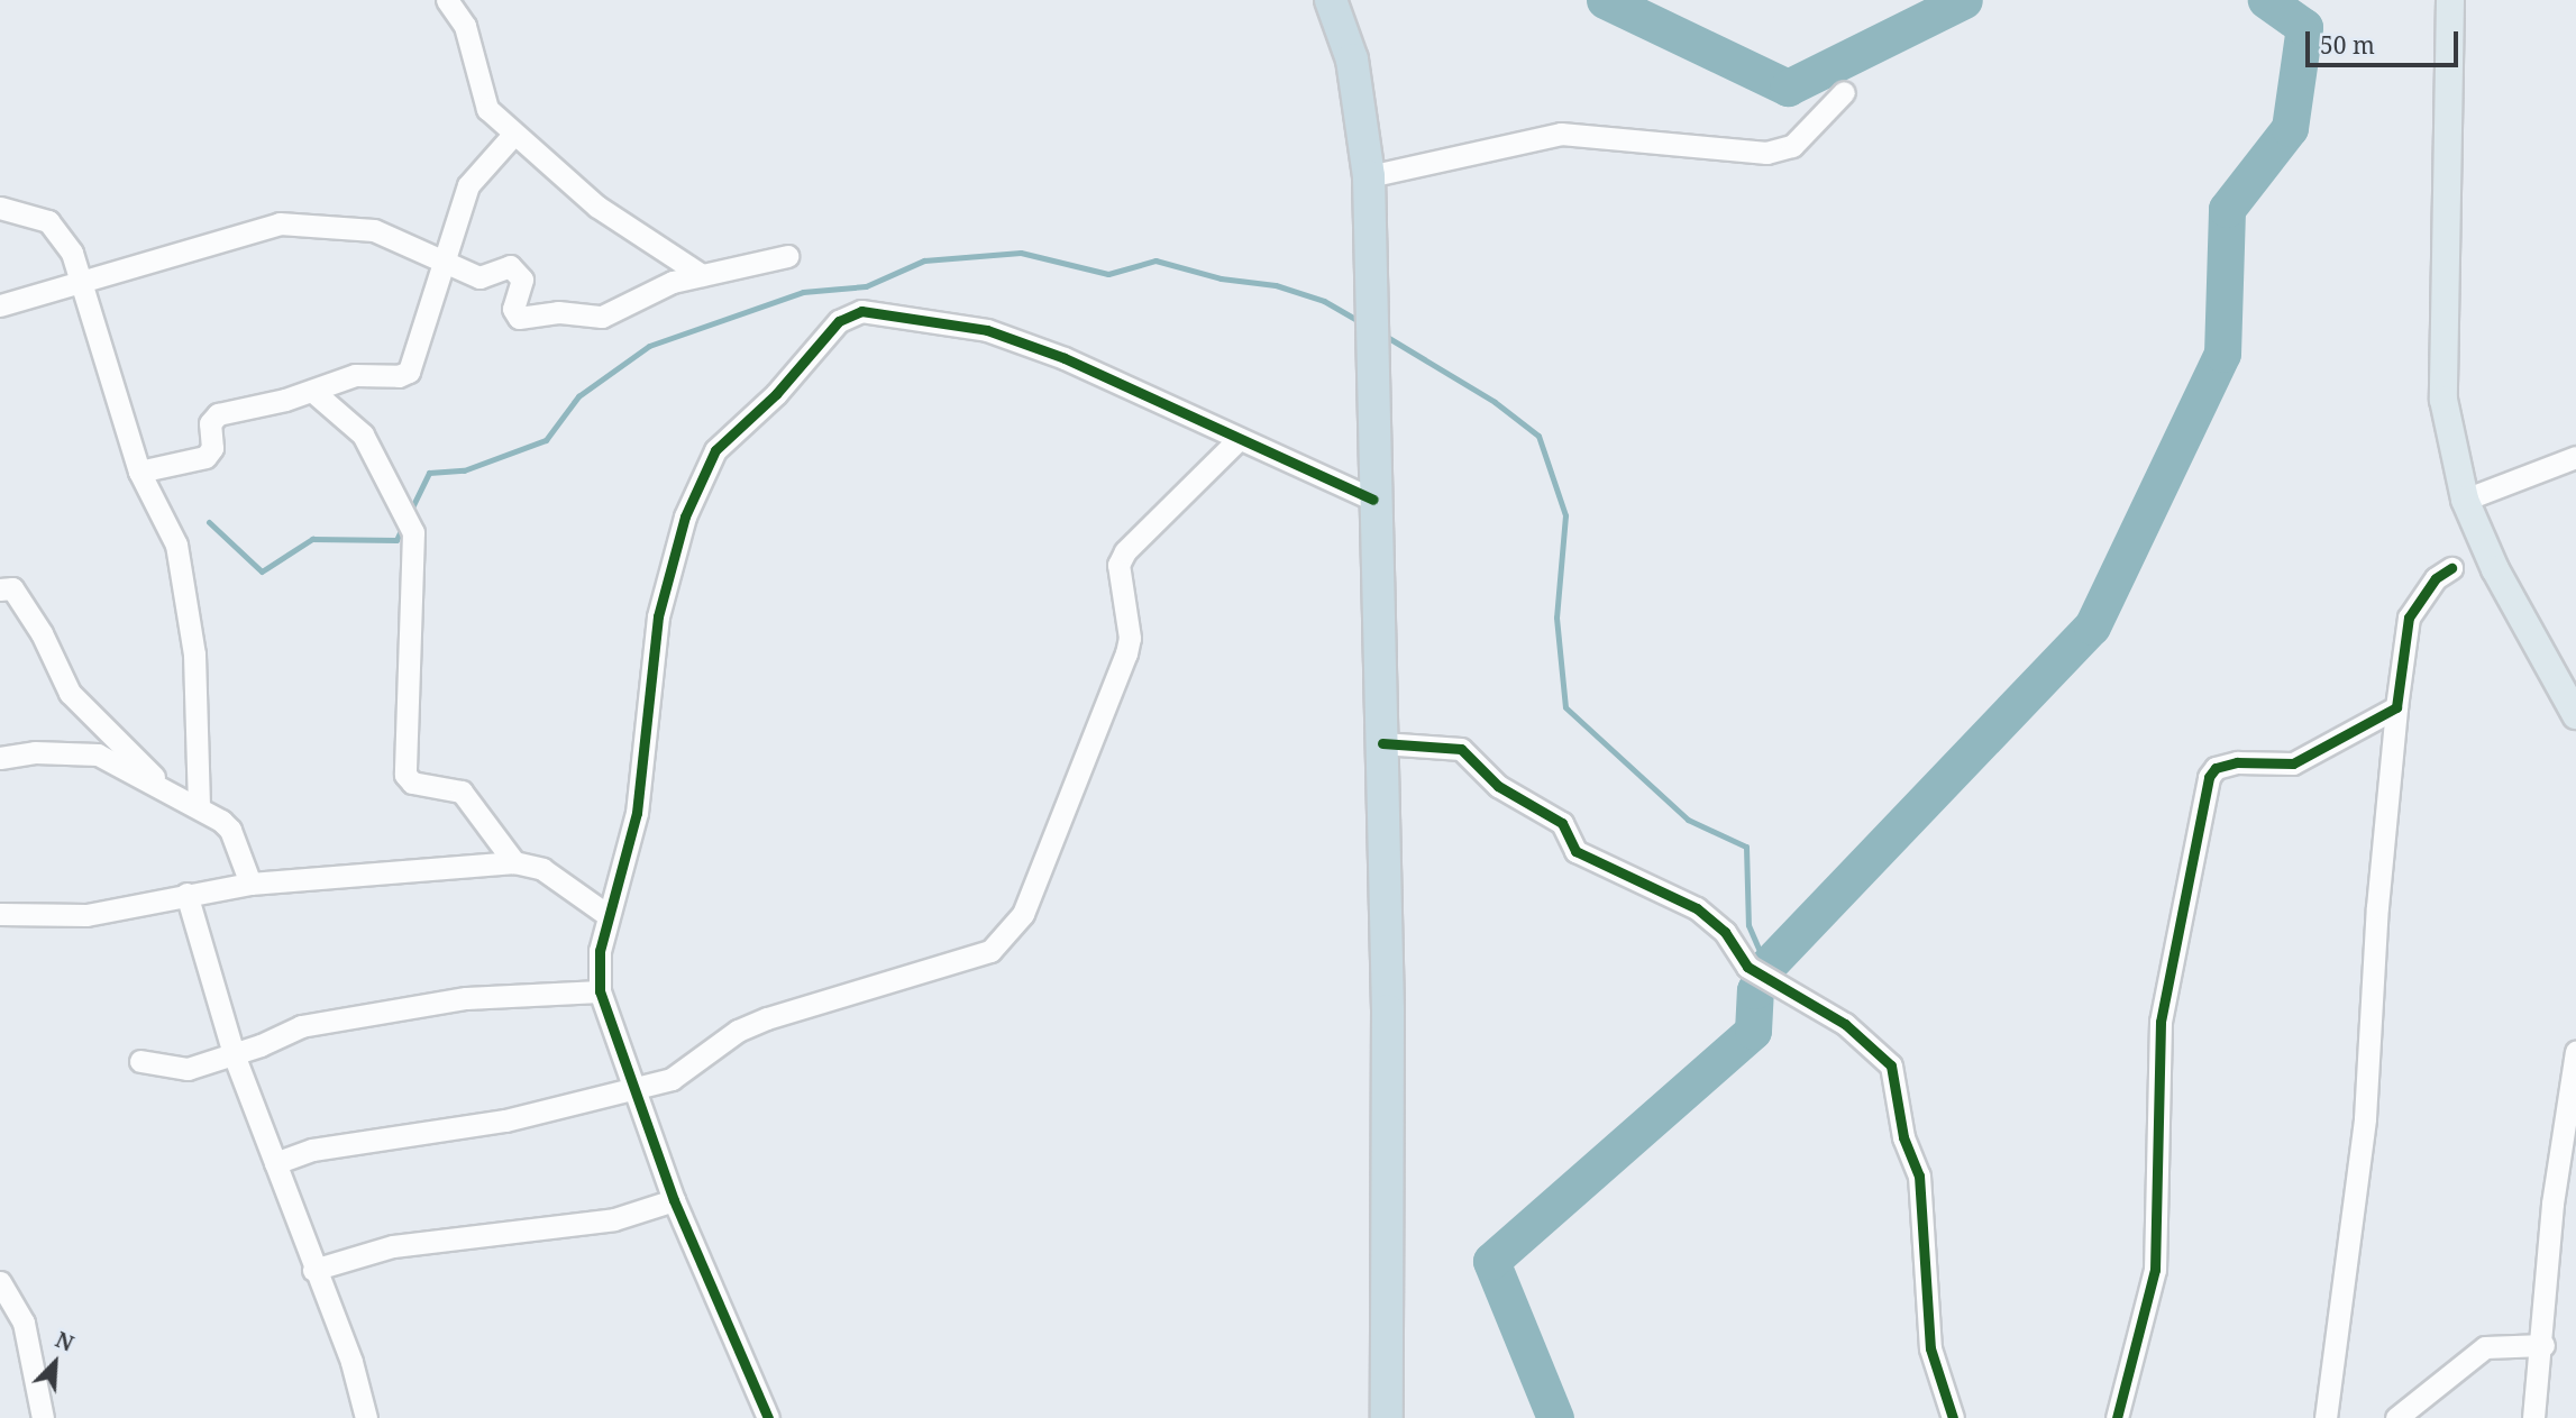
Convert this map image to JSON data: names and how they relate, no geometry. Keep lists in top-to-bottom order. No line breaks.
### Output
{"scale_bar":"50 m","north":"top right"}
